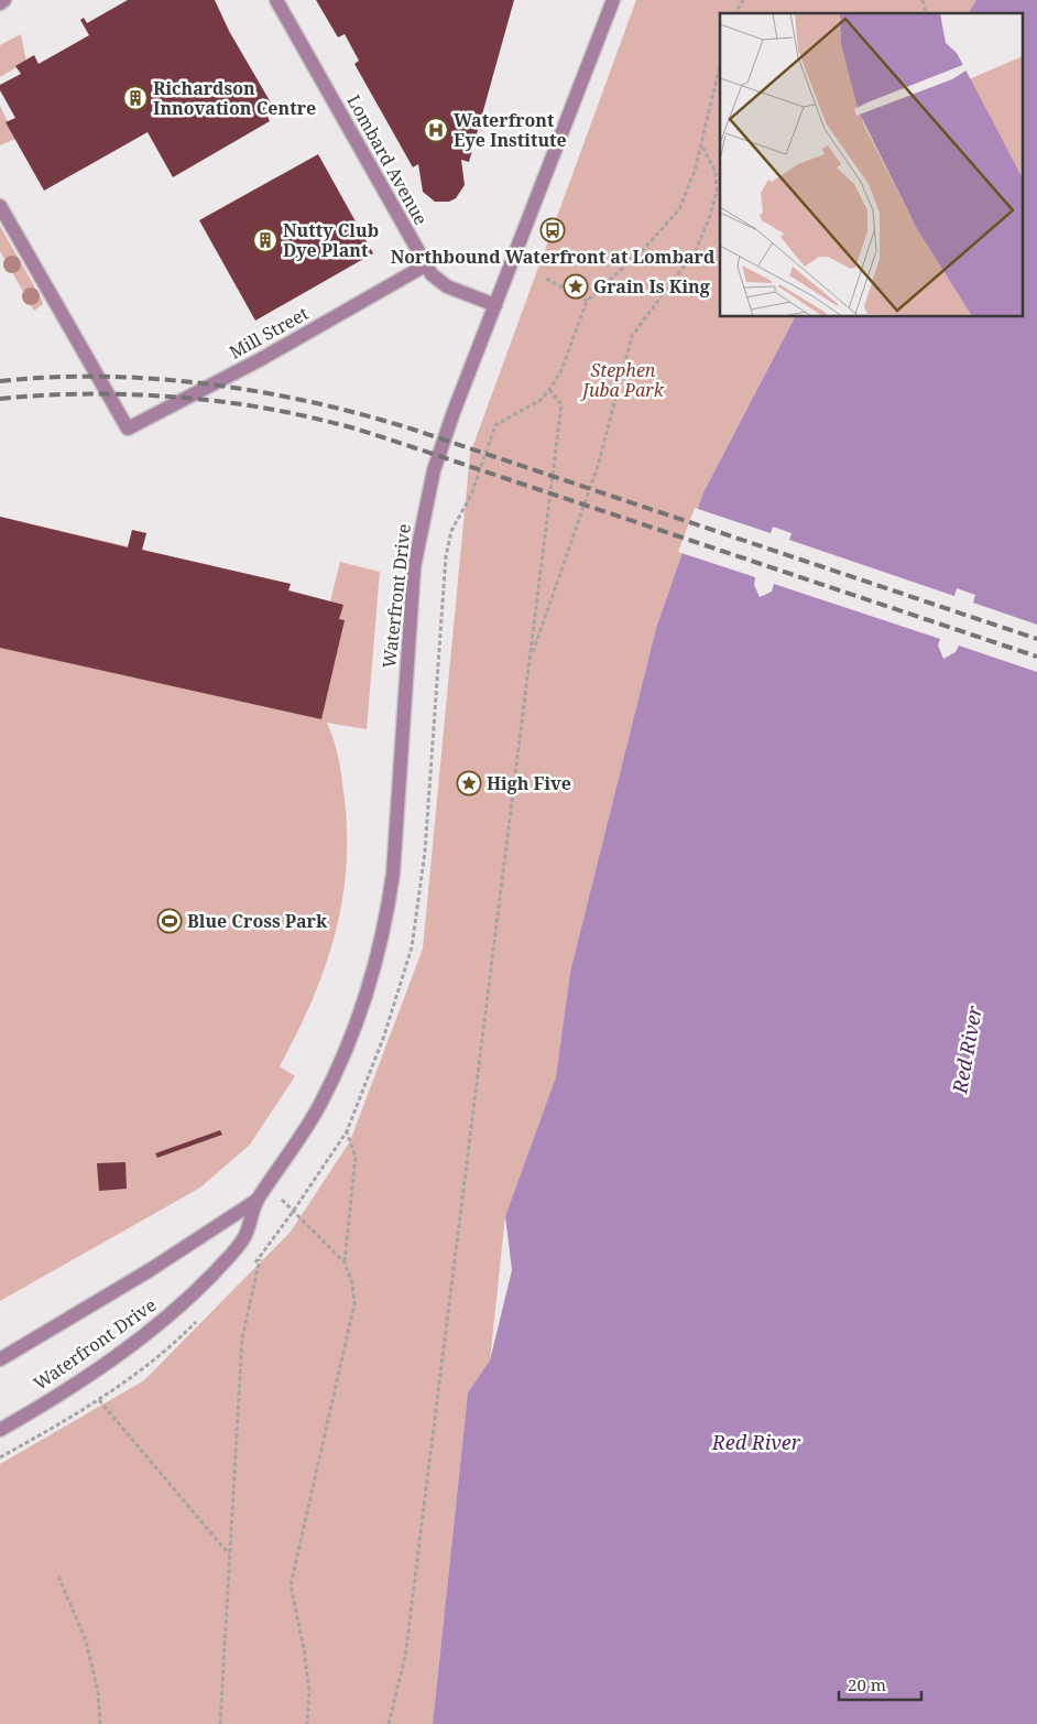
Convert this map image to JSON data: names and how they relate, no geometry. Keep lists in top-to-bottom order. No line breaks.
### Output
{"streets":{"street":["Lombard Avenue","Mill Street","Waterfront Drive"]},"crossings":[["Lombard Avenue","Mill Street"],["Lombard Avenue","Waterfront Drive"]],"water":["Red River"],"parks":["Stephen Juba Park"],"places":{"building":["Richardson Innovation Centre","Nutty Club Dye Plant"],"hospital":["Waterfront Eye Institute"],"bus stop":["Northbound Waterfront at Lombard"],"place":["Grain Is King","High Five"],"sports":["Blue Cross Park"]},"scale_bar":"20 m"}
